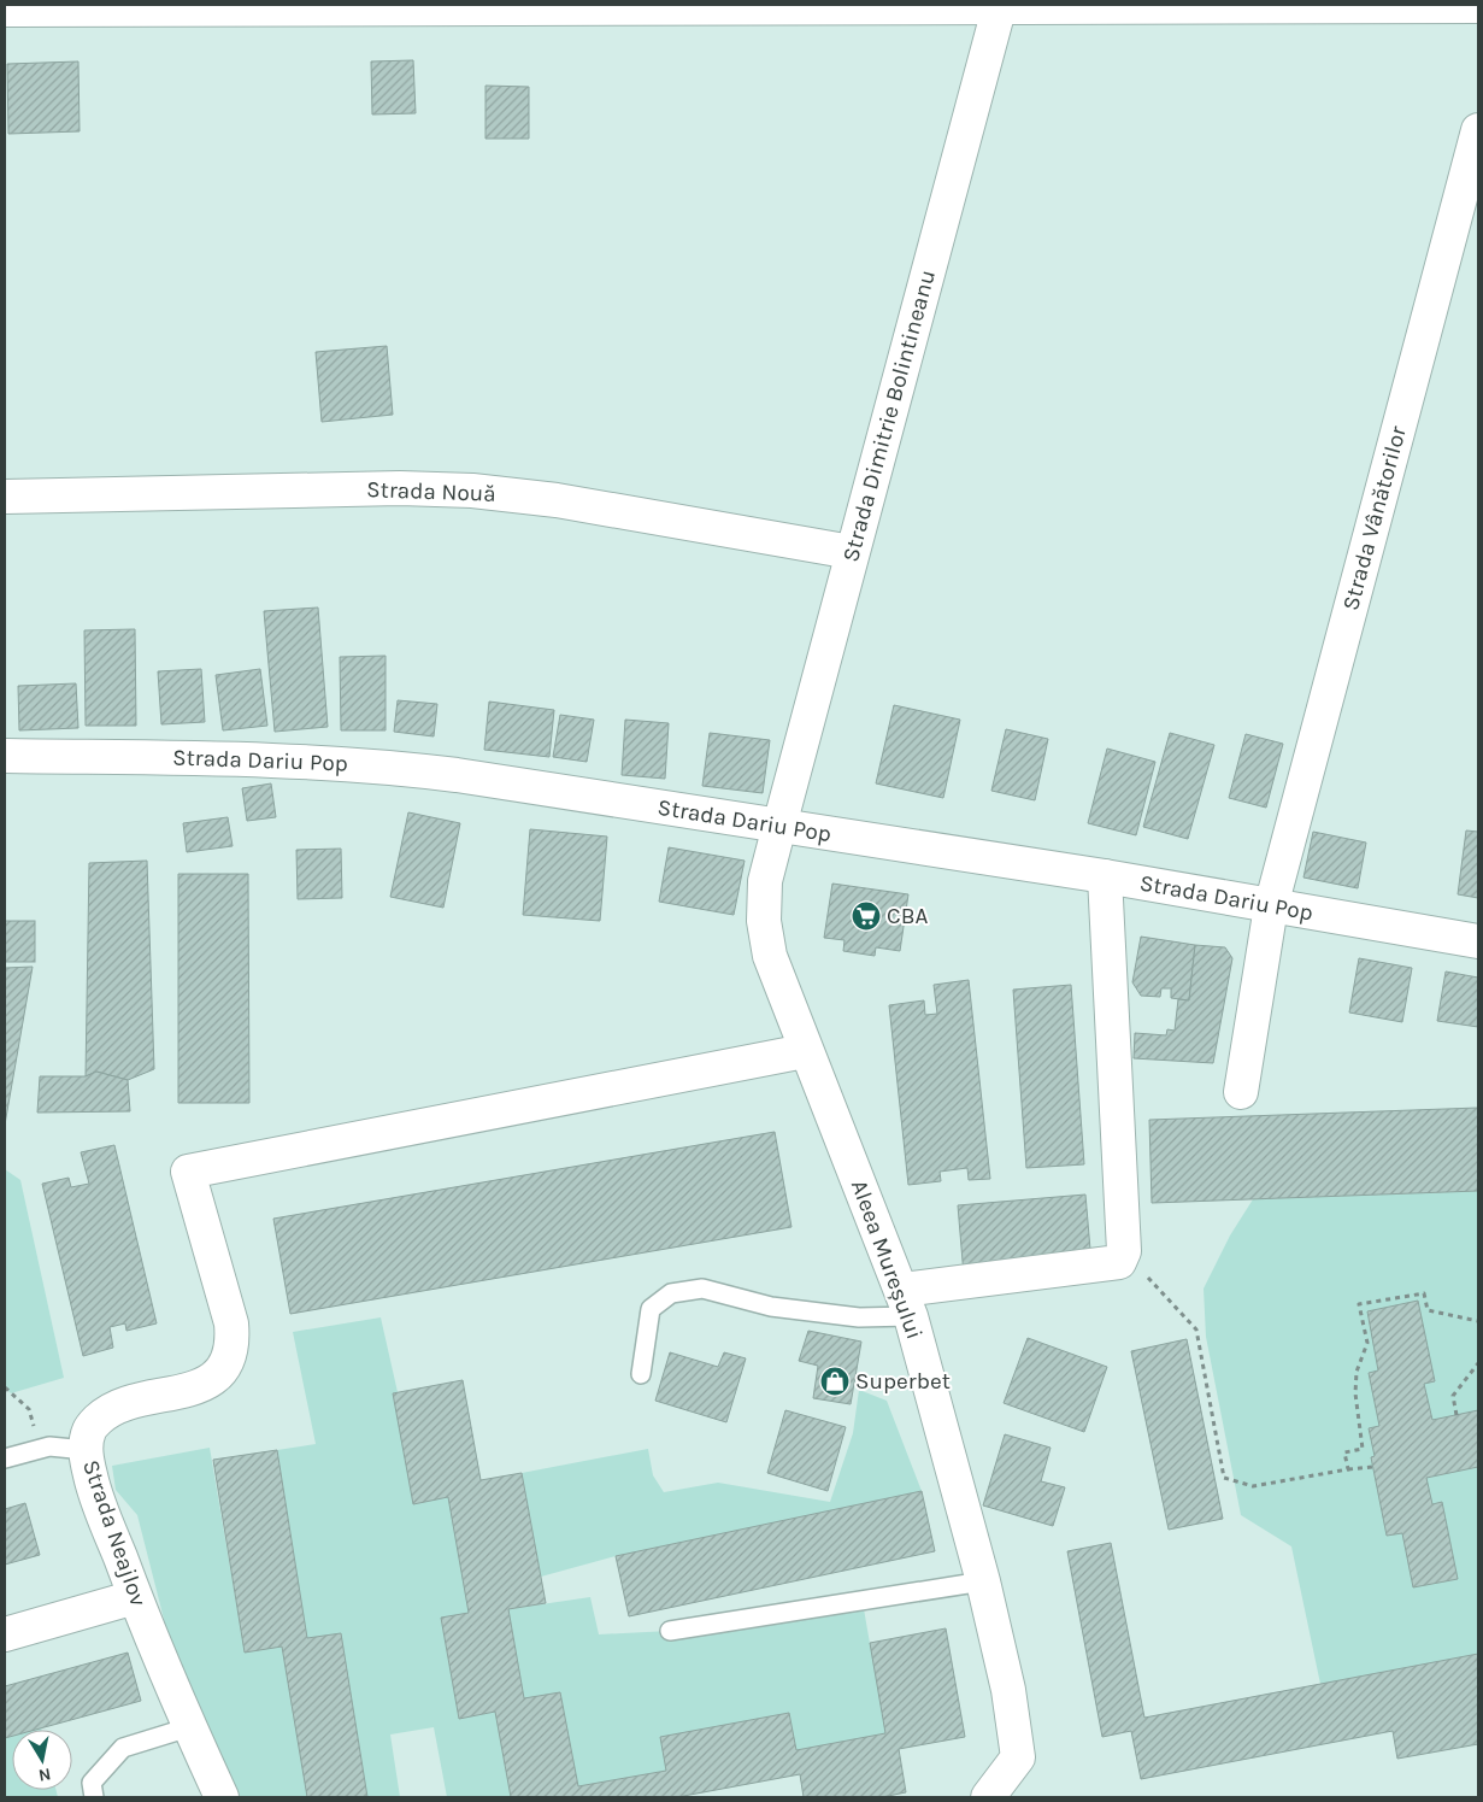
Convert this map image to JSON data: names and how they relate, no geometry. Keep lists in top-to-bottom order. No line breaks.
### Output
{"streets":{"street":["Strada Dimitrie Bolintineanu","Strada Nouă","Strada Vânătorilor","Strada Dariu Pop","Aleea Mureșului","Strada Neajlov"]},"crossings":[["Strada Dimitrie Bolintineanu","Strada Nouă"],["Strada Dimitrie Bolintineanu","Strada Dariu Pop"],["Strada Dimitrie Bolintineanu","Aleea Mureșului"],["Strada Vânătorilor","Strada Dariu Pop"],["Strada Dariu Pop","Aleea Mureșului"],["Aleea Mureșului","Strada Neajlov"]],"places":{"supermarket":["CBA"],"shop":["Superbet"]},"north":"bottom"}
